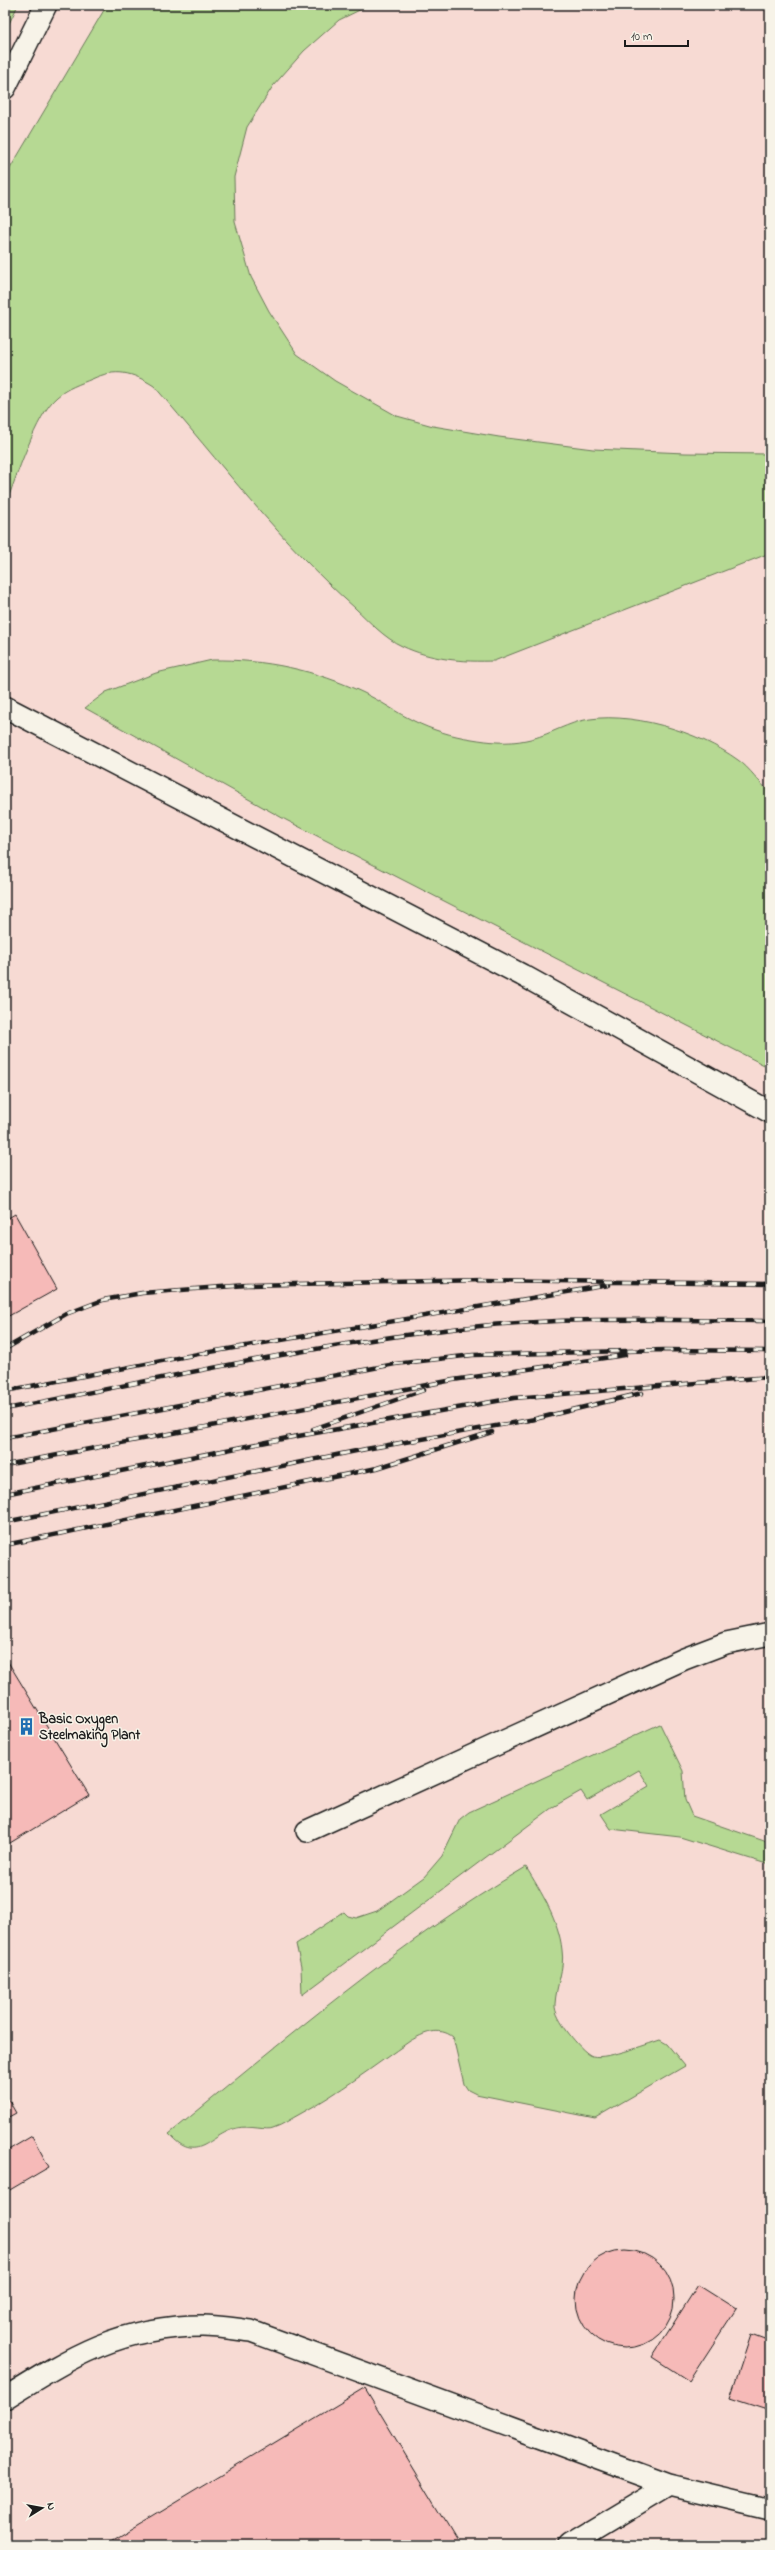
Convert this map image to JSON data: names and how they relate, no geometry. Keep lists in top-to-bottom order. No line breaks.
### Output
{"places":{"building":["Basic Oxygen Steelmaking Plant"]},"scale_bar":"10 m","north":"right"}
